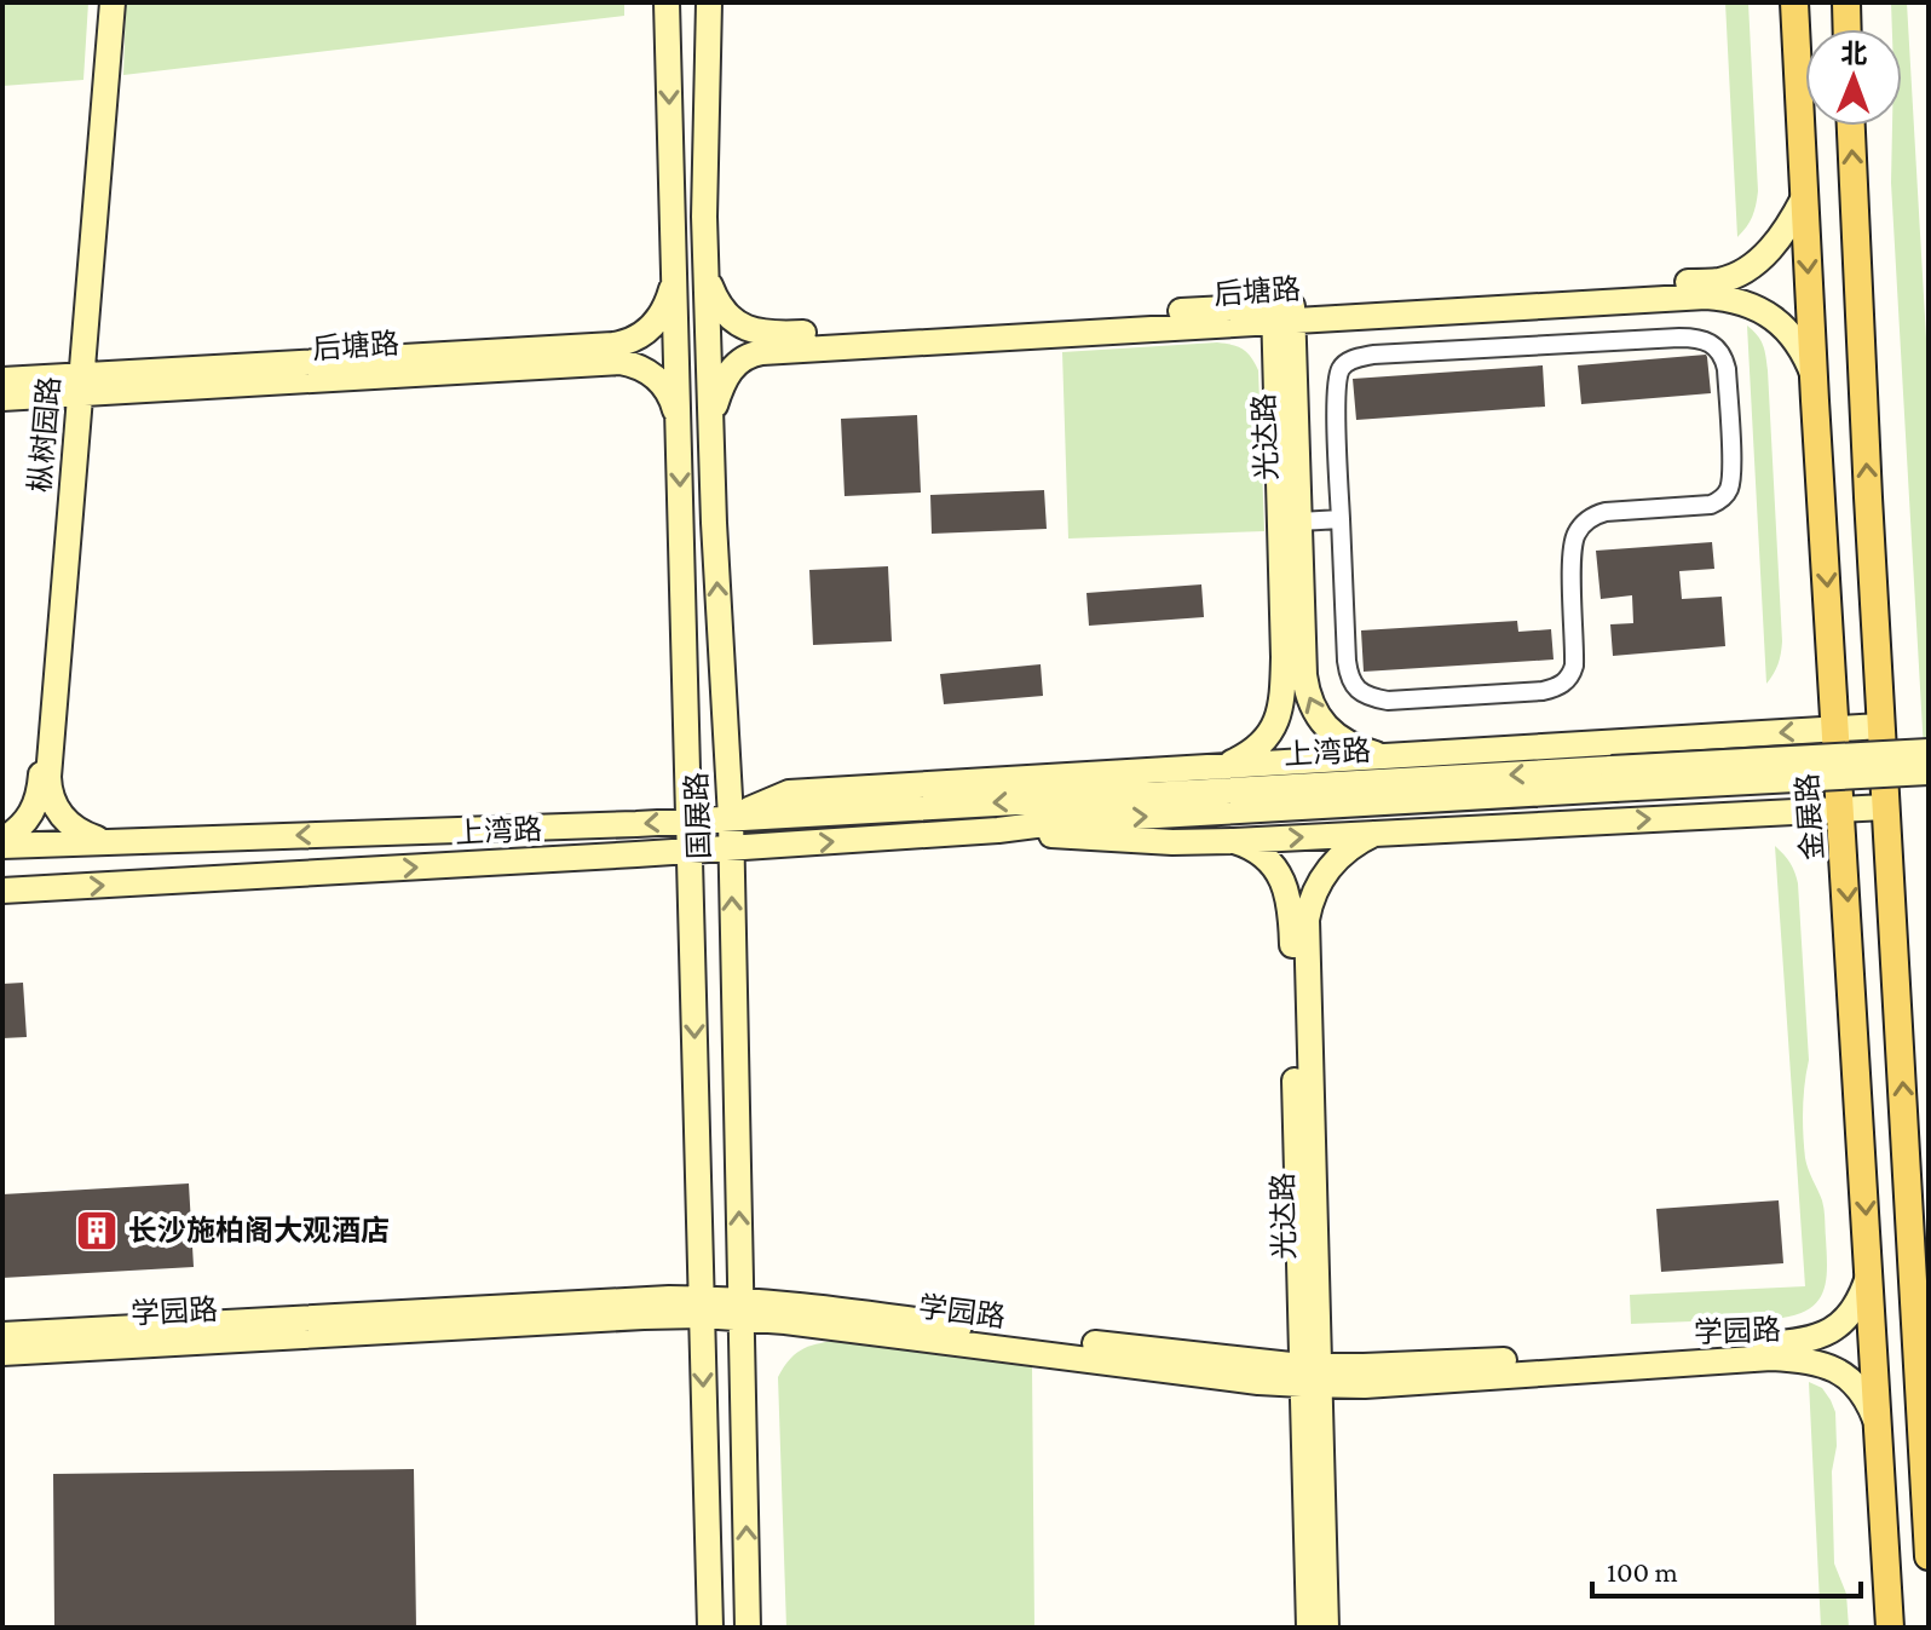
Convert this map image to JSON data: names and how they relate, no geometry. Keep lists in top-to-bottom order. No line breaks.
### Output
{"streets":{"main road":["金展路"],"street":["后塘路","枞树园路","光达路","上湾路","国展路","学园路"]},"crossings":[["后塘路","枞树园路"],["后塘路","光达路"],["后塘路","国展路"],["后塘路","金展路"],["枞树园路","上湾路"],["光达路","上湾路"],["光达路","学园路"],["上湾路","国展路"],["上湾路","金展路"],["国展路","学园路"],["金展路","学园路"]],"places":{"building":["长沙施柏阁大观酒店"]},"scale_bar":"100 m","north":"top"}
